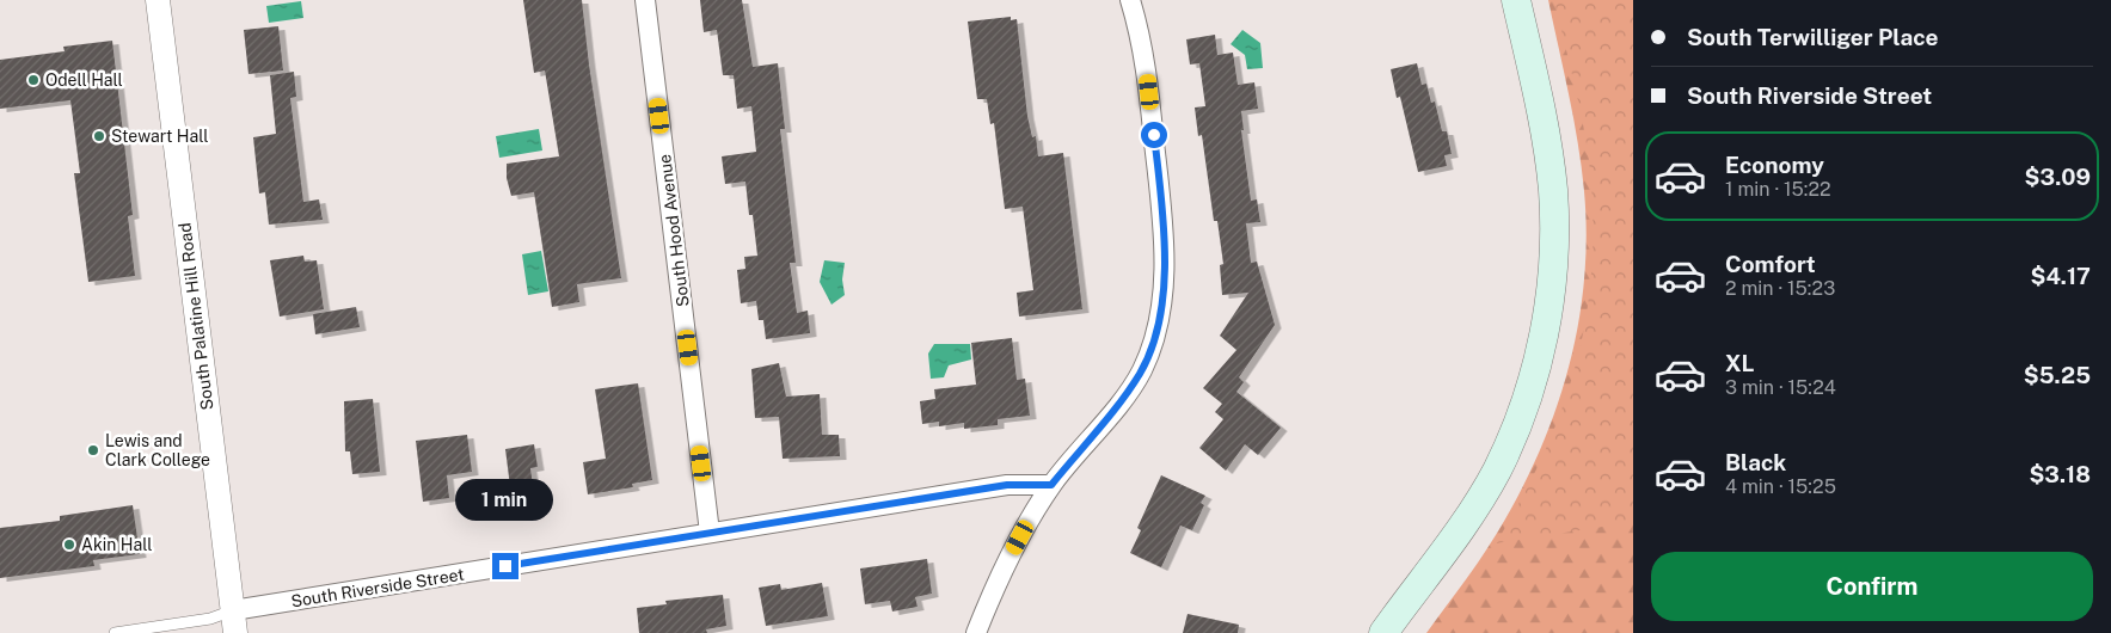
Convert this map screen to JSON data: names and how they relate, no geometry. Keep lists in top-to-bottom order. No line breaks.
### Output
{"streets":{"street":["South Hood Avenue","South Palatine Hill Road","South Riverside Street"]},"crossings":[["South Hood Avenue","South Riverside Street"],["South Palatine Hill Road","South Riverside Street"]],"places":["Odell Hall","Stewart Hall","Lewis and Clark College","Akin Hall"],"page":{"banner":["South Terwilliger Place","South Riverside Street"],"list":[{"name":"Economy","note":"1 min · 15:22","value":"$3.09"},{"name":"Comfort","note":"2 min · 15:23","value":"$4.17"},{"name":"XL","note":"3 min · 15:24","value":"$5.25"},{"name":"Black","note":"4 min · 15:25","value":"$3.18"}],"bubble":"1 min","buttons":"Confirm"}}
